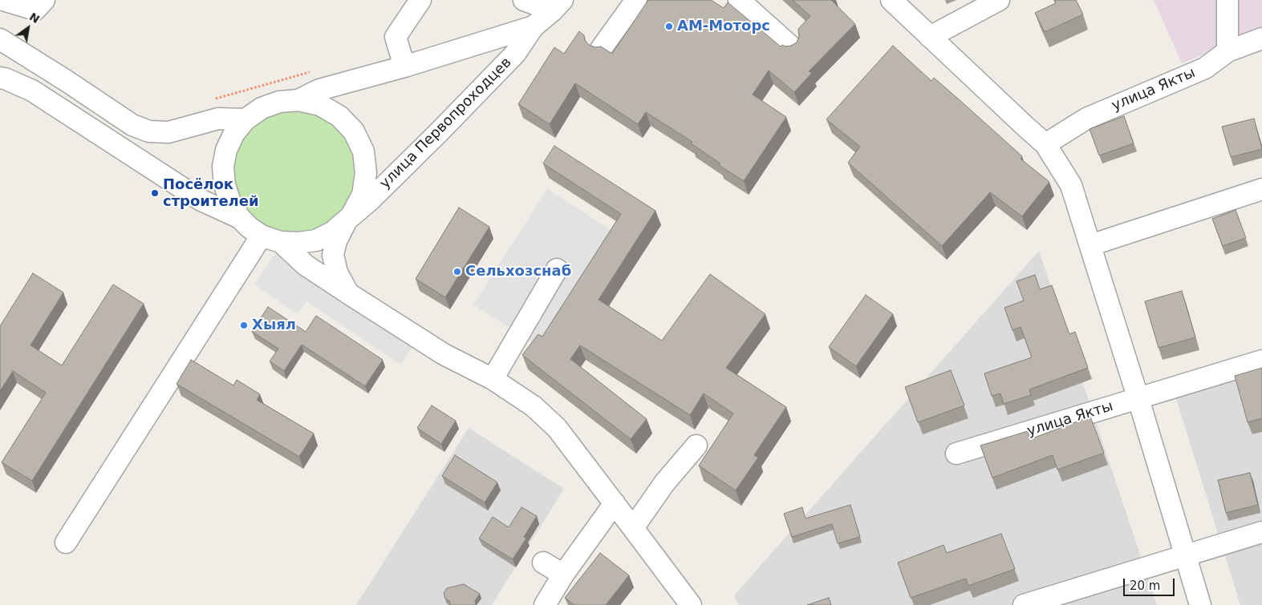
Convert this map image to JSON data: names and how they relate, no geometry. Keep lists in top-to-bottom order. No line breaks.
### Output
{"streets":{"street":["улица Якты","улица Первопроходцев"]},"places":["АМ-Моторс","Посёлок строителей","Сельхозснаб","Хыял"],"scale_bar":"20 m","north":"top right"}
